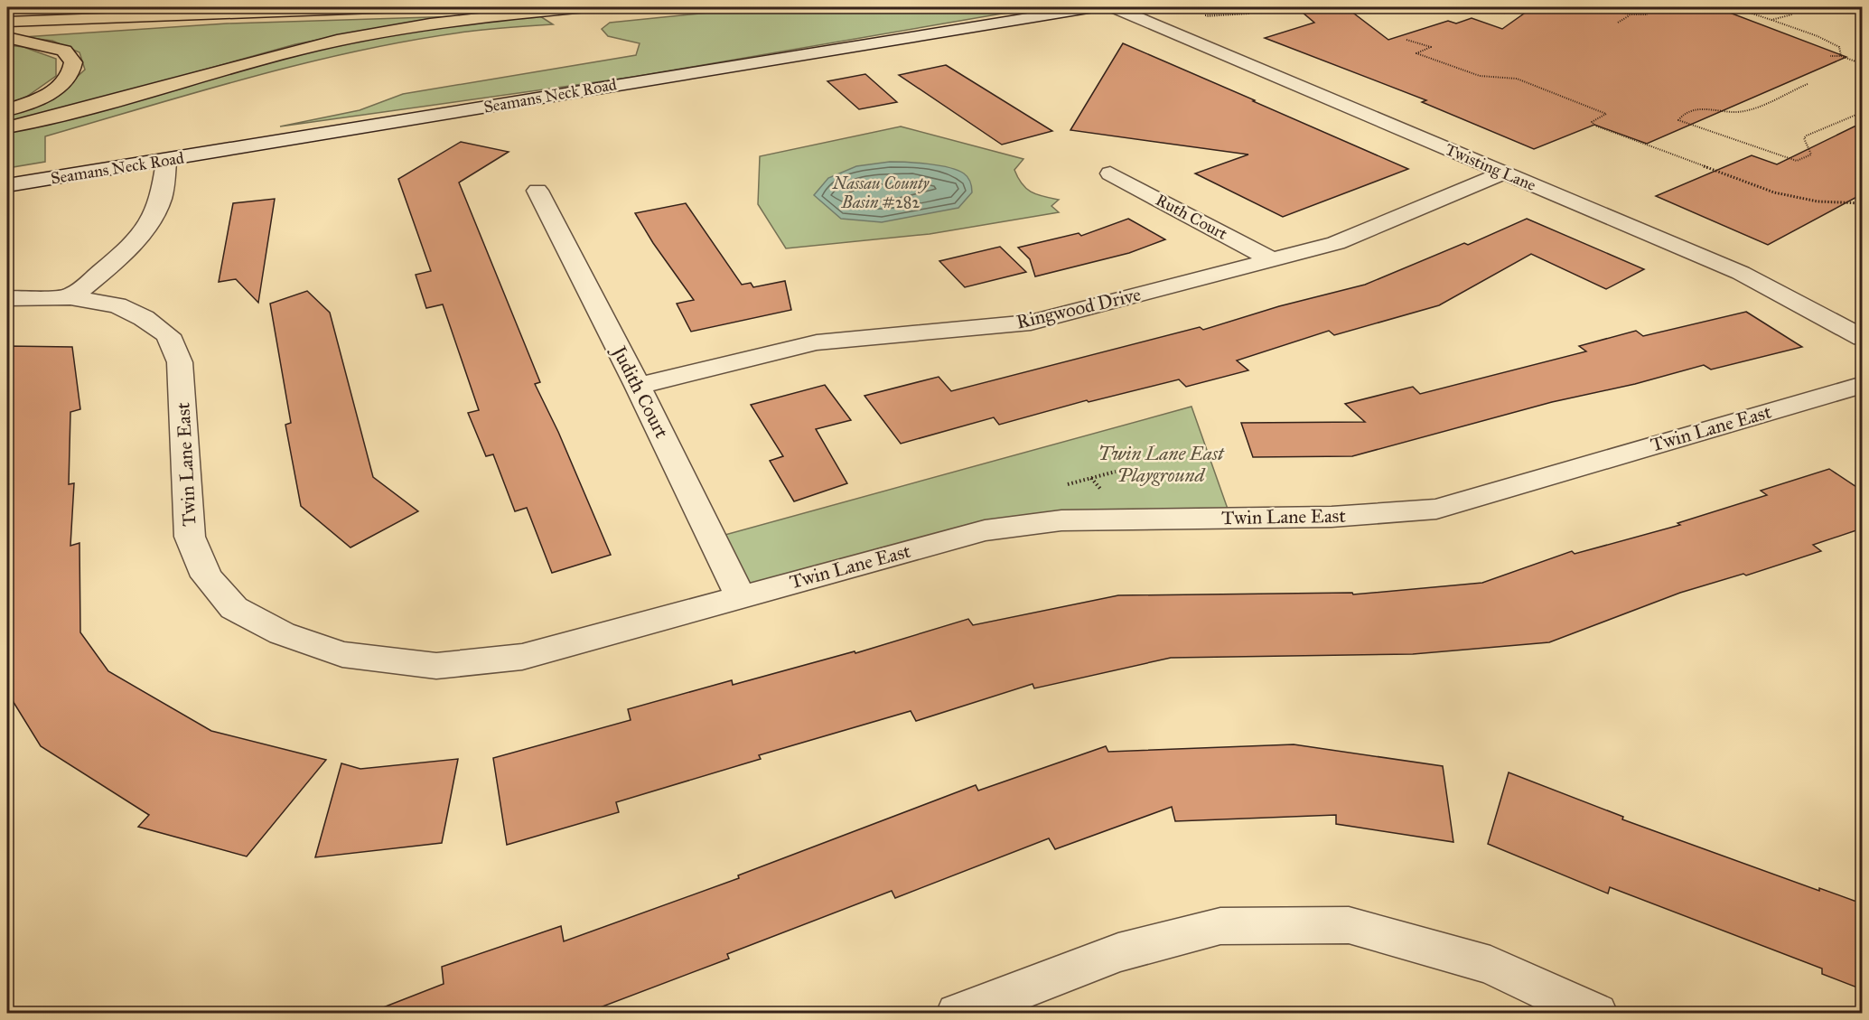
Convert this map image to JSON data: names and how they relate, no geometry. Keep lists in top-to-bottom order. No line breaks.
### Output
{"streets":{"street":["Seamans Neck Road","Twisting Lane","Ruth Court","Ringwood Drive","Judith Court","Twin Lane East"]},"crossings":[["Twisting Lane","Ringwood Drive"],["Ruth Court","Ringwood Drive"],["Ringwood Drive","Judith Court"],["Judith Court","Twin Lane East"]],"water":["Nassau County Basin #282"],"parks":["Twin Lane East Playground"]}
